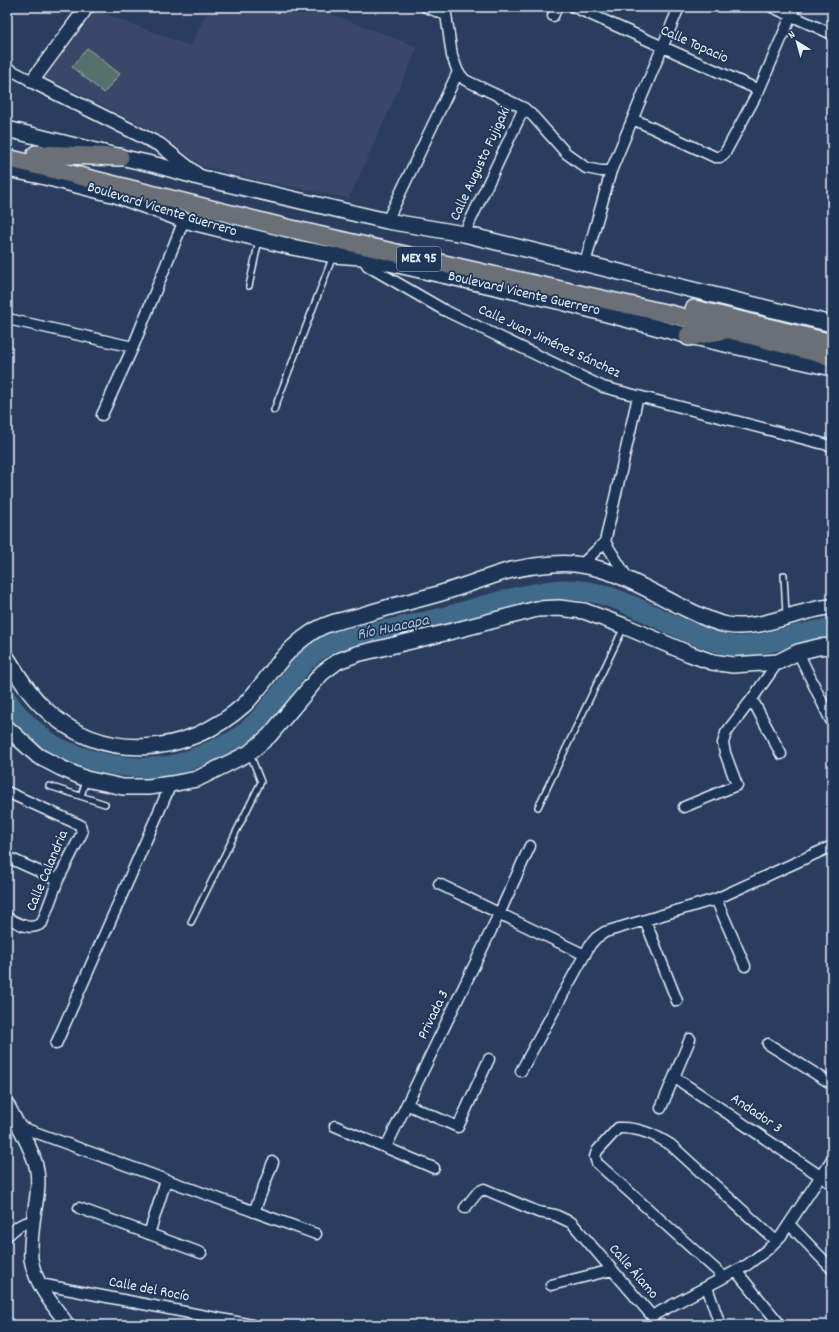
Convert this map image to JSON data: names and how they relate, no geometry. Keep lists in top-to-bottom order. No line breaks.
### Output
{"streets":{"highway":["Boulevard Vicente Guerrero","MEX 95"],"street":["Calle Topacio","Calle Augusto Fujigaki","Calle Juan Jiménez Sánchez","Calle Calandria","Privada 3","Andador 3","Calle Álamo","Calle del Rocío"]},"crossings":[["Boulevard Vicente Guerrero","Calle Juan Jiménez Sánchez"],["Andador 3","Calle Álamo"]],"water":["Río Huacapa"],"north":"top left"}
